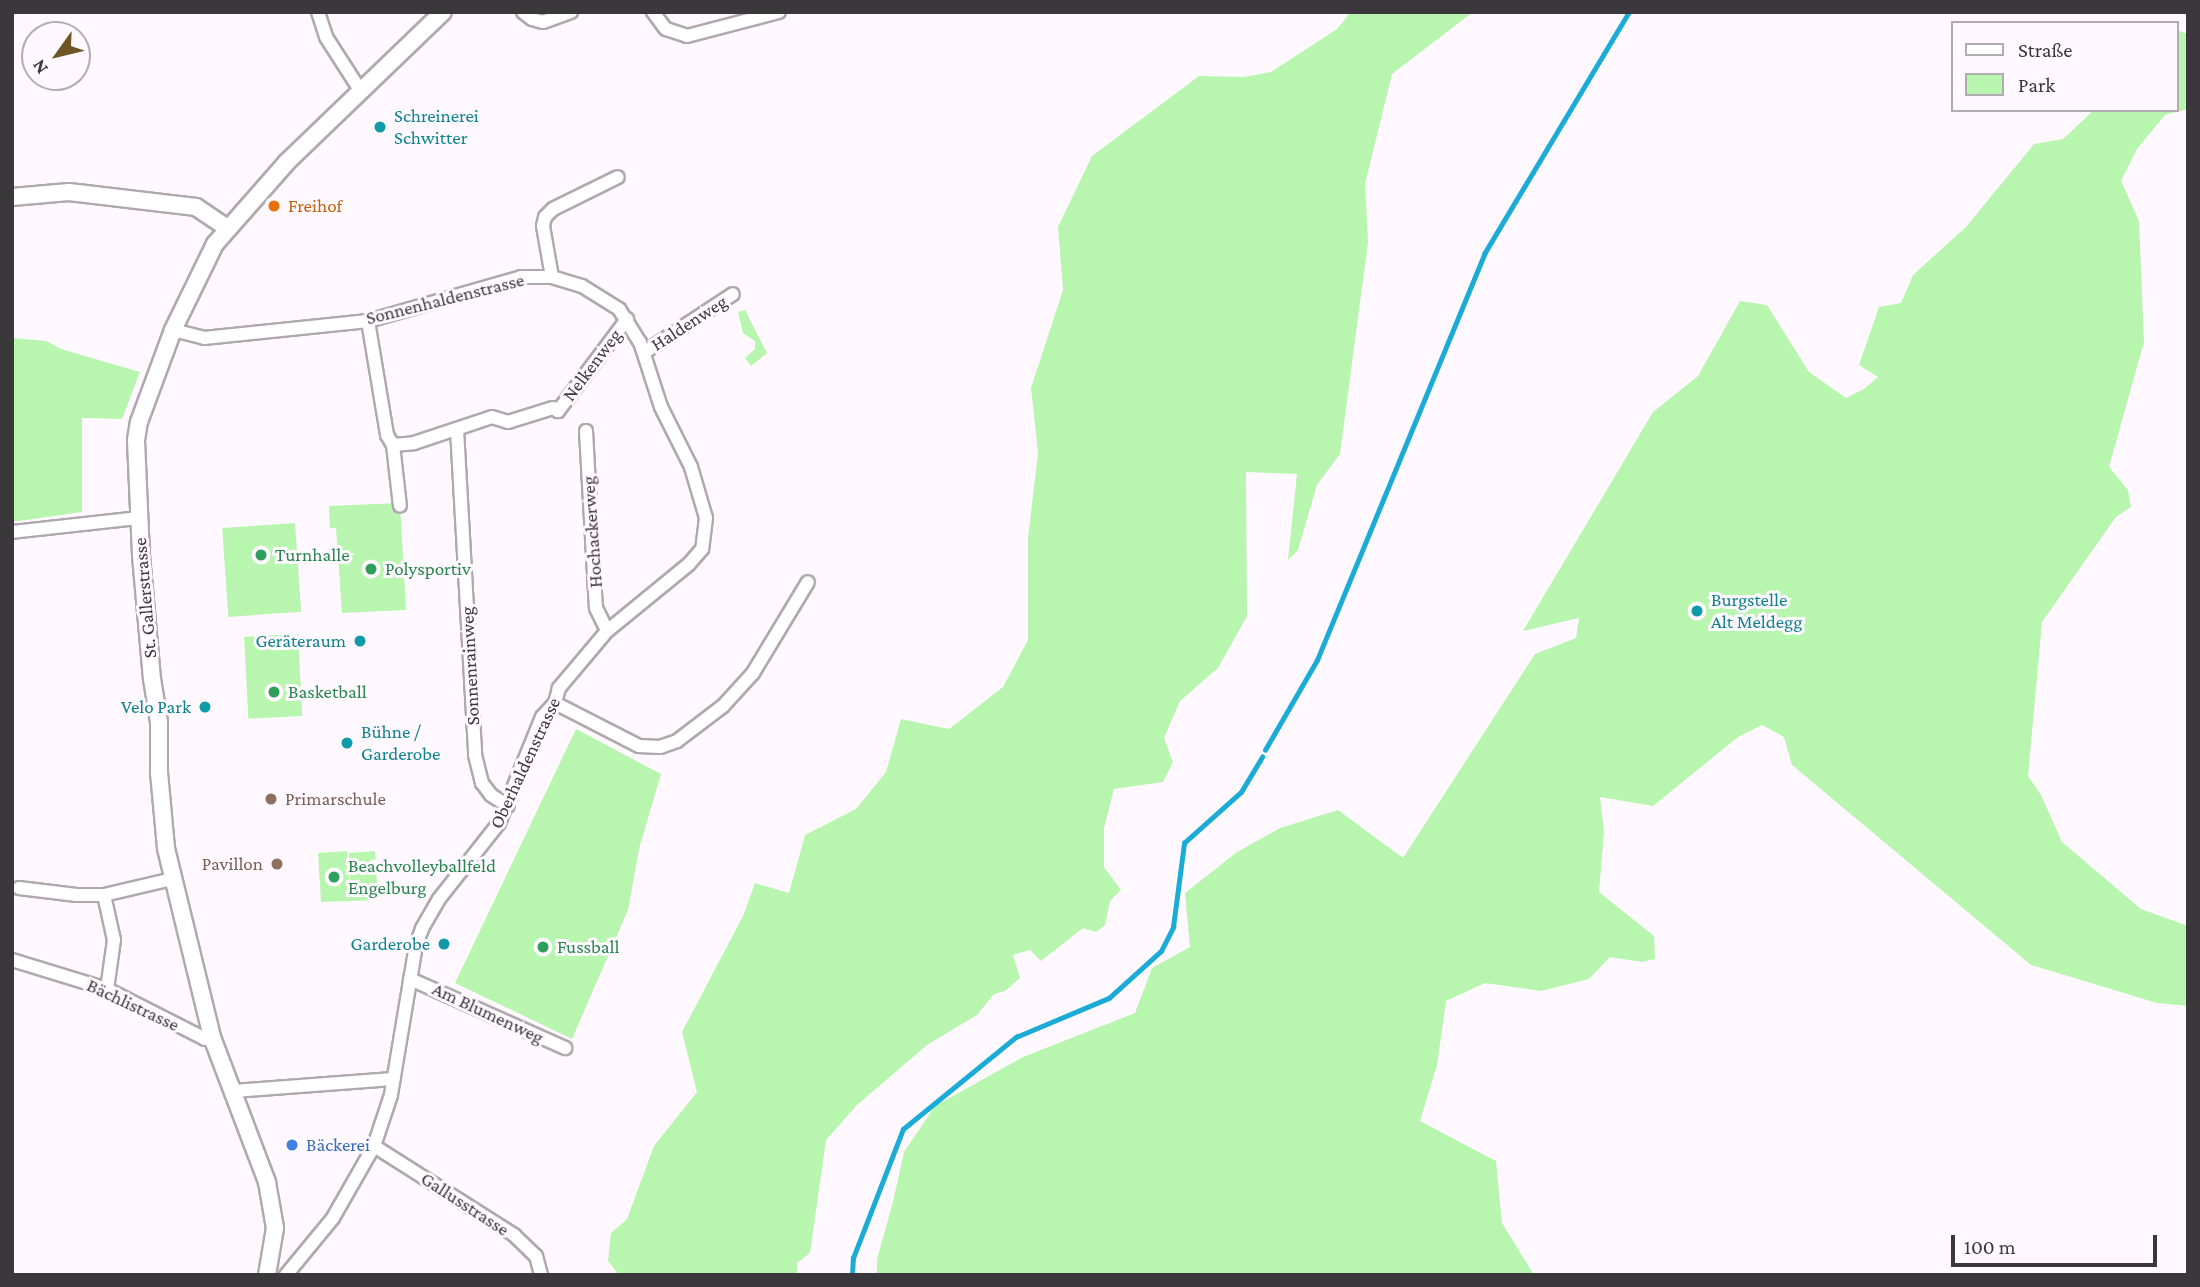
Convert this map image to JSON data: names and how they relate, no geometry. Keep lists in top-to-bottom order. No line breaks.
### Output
{"streets":{"street":["Sonnenhaldenstrasse","Haldenweg","Nelkenweg","Hochackerweg","St. Gallerstrasse","Sonnenrainweg","Oberhaldenstrasse","Bächlistrasse","Am Blumenweg","Gallusstrasse"]},"crossings":[["Sonnenhaldenstrasse","Haldenweg"],["Sonnenhaldenstrasse","Nelkenweg"],["Sonnenhaldenstrasse","St. Gallerstrasse"],["Sonnenhaldenstrasse","Oberhaldenstrasse"],["Haldenweg","Oberhaldenstrasse"],["Nelkenweg","Sonnenrainweg"],["Hochackerweg","Oberhaldenstrasse"],["St. Gallerstrasse","Bächlistrasse"],["Sonnenrainweg","Oberhaldenstrasse"],["Oberhaldenstrasse","Am Blumenweg"],["Oberhaldenstrasse","Gallusstrasse"]],"places":["Schreinerei Schwitter","Freihof","Turnhalle","Polysportiv","Burgstelle Alt Meldegg","Geräteraum","Basketball","Velo Park","Bühne / Garderobe","Primarschule","Pavillon","Beachvolleyballfeld Engelburg","Garderobe","Fussball","Bäckerei"],"legend":["Straße","Park"],"scale_bar":"100 m","north":"bottom left"}
